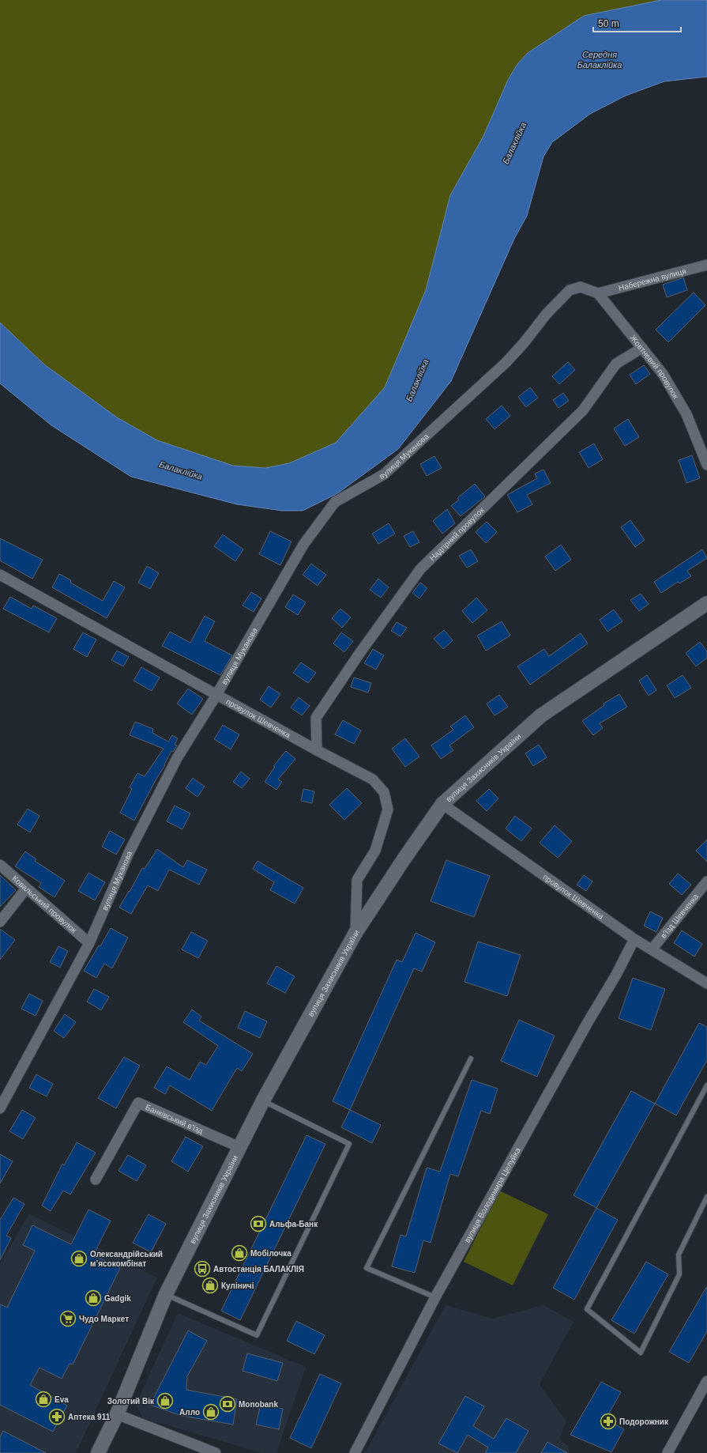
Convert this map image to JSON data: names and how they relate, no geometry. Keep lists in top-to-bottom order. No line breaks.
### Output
{"streets":{"street":["Набережна вулиця","Жовтневий провулок","вулиця Муканова","Надгірний провулок","провулок Шевченка","вулиця Захисників України","Ковальський провулок","в'їзд Шевченка","Банківський в'їзд","вулиця Володимира Целуйка"]},"crossings":[["Набережна вулиця","Жовтневий провулок"],["Набережна вулиця","вулиця Муканова"],["Жовтневий провулок","вулиця Муканова"],["Жовтневий провулок","Надгірний провулок"],["вулиця Муканова","провулок Шевченка"],["вулиця Муканова","Ковальський провулок"],["Надгірний провулок","провулок Шевченка"],["провулок Шевченка","вулиця Захисників України"],["провулок Шевченка","в'їзд Шевченка"],["провулок Шевченка","вулиця Володимира Целуйка"],["вулиця Захисників України","Банківський в'їзд"]],"water":["Середня Балаклійка","Балаклійка"],"places":{"bank":["Альфа-Банк","Monobank"],"shop":["Мобілочка","Олександрійський мʼясокомбінат","Куліничі","Gadgik","Eva","Золотий Вік","Алло"],"bus stop":["Автостанція БАЛАКЛІЯ"],"supermarket":["Чудо Маркет"],"pharmacy":["Аптека 911","Подорожник"]},"scale_bar":"50 m"}
